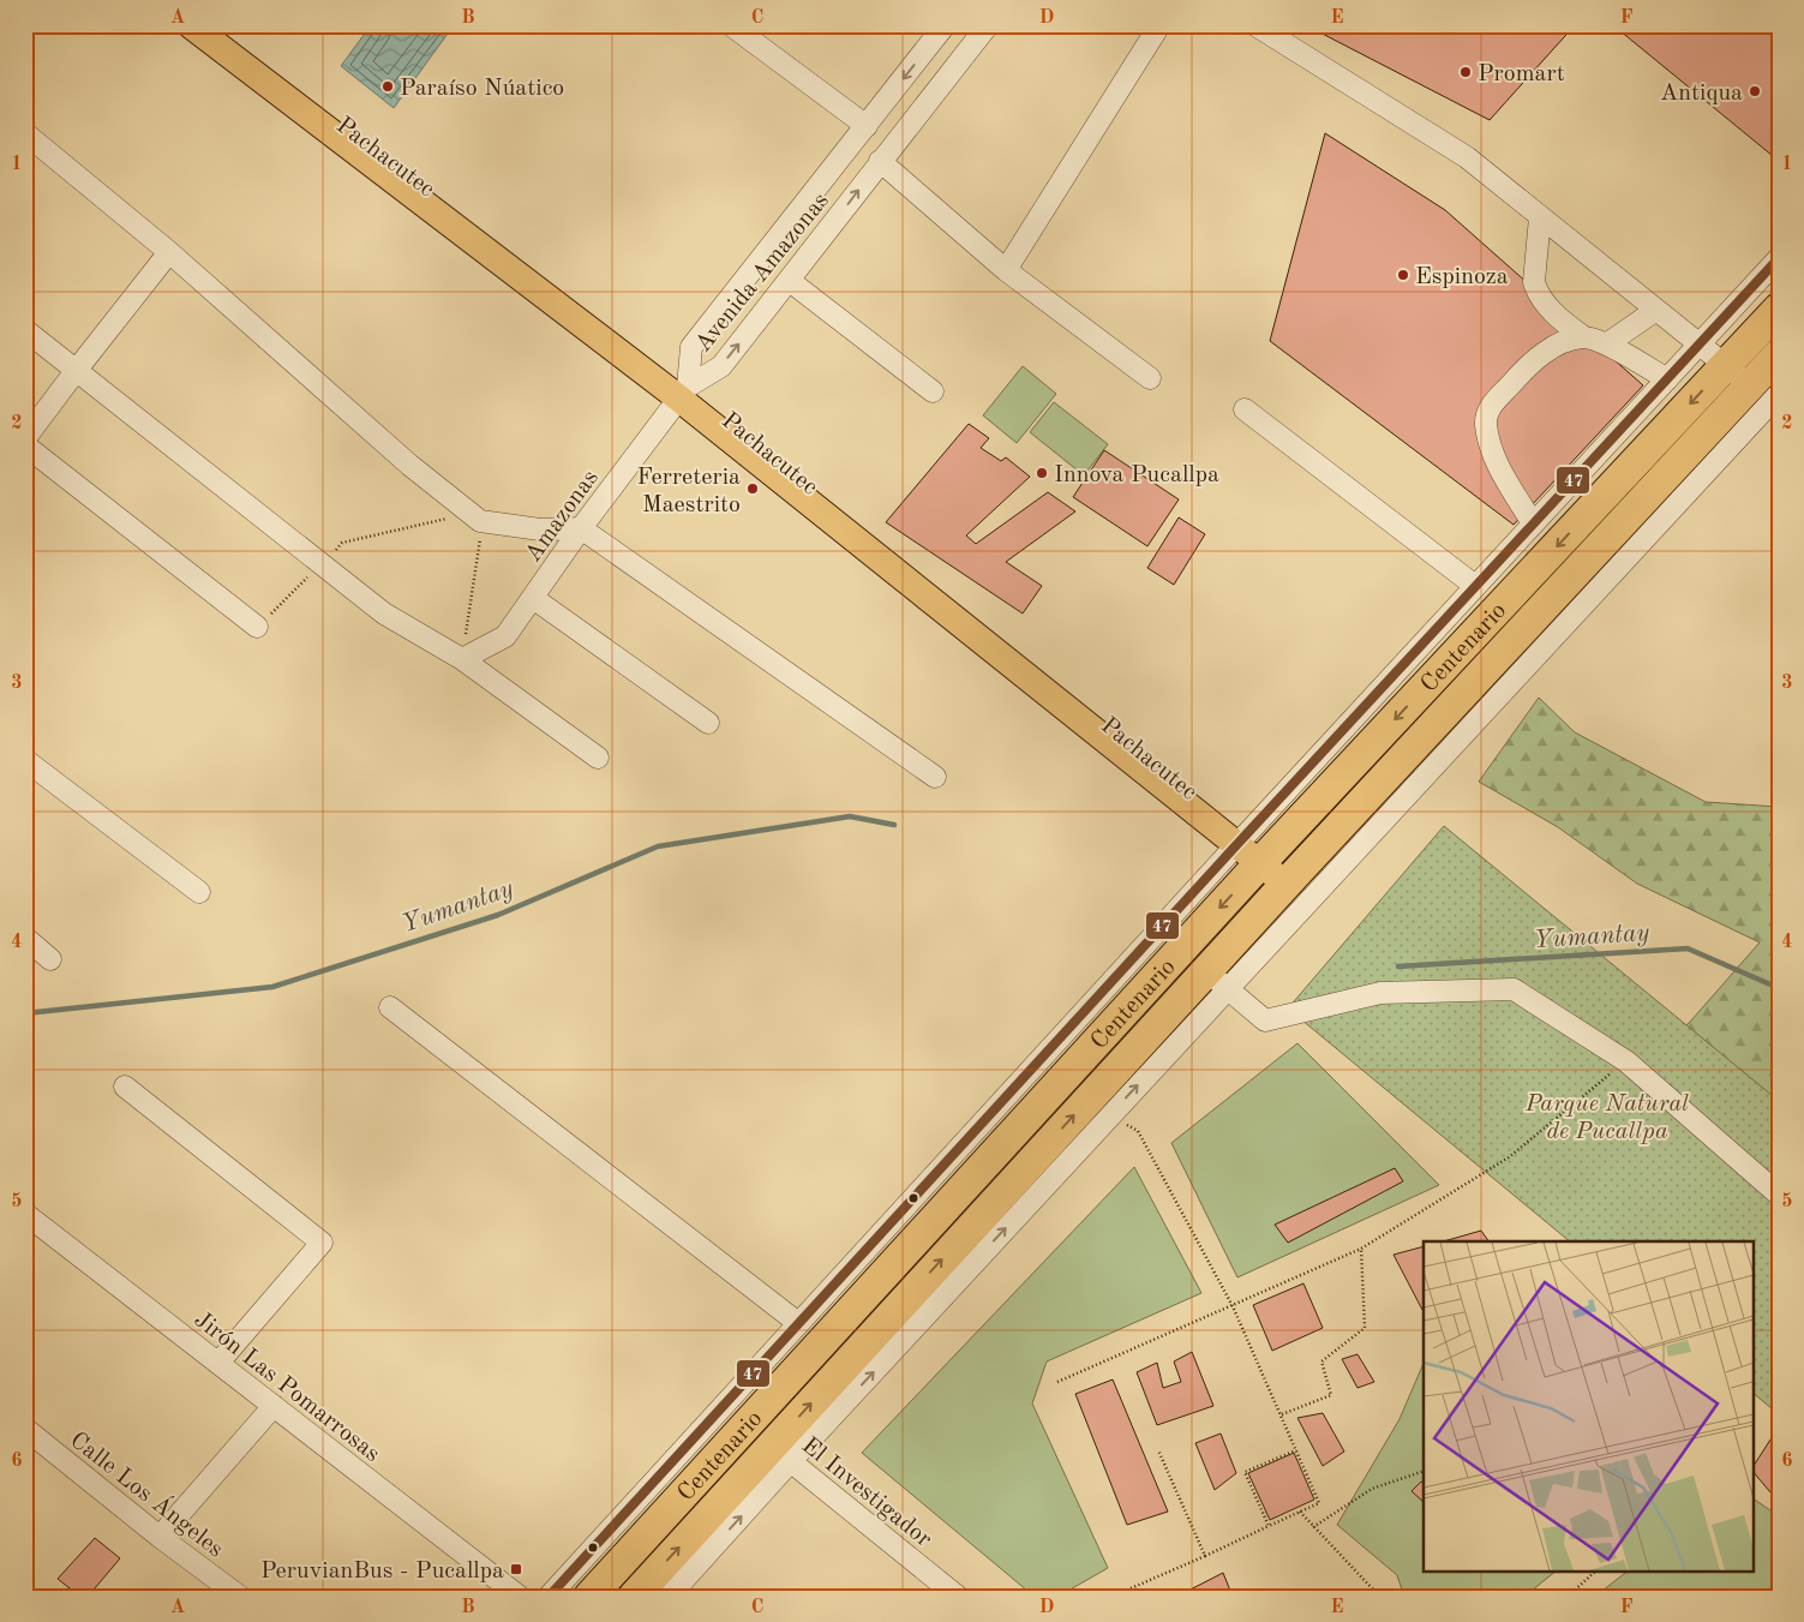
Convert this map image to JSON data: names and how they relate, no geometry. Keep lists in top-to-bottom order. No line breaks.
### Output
{"streets":{"highway":["Centenario"],"main road":["Pachacutec"],"street":["Avenida Amazonas","Amazonas","Jirón Las Pomarrosas","El Investigador","Calle Los Ángeles"]},"crossings":[["Pachacutec","Avenida Amazonas"],["Pachacutec","Amazonas"],["Pachacutec","Centenario"],["Avenida Amazonas","Amazonas"],["Centenario","El Investigador"]],"water":["Yumantay"],"parks":["Parque Natural de Pucallpa"],"places":{"other":["Promart","Paraíso Núatico","Antiqua","Espinoza","Innova Pucallpa","Ferreteria Maestrito"],"transit":["PeruvianBus - Pucallpa"]},"lines":["transit line 47"],"grid":{"columns":["A","B","C","D","E","F"],"rows":["1","2","3","4","5","6"]}}
